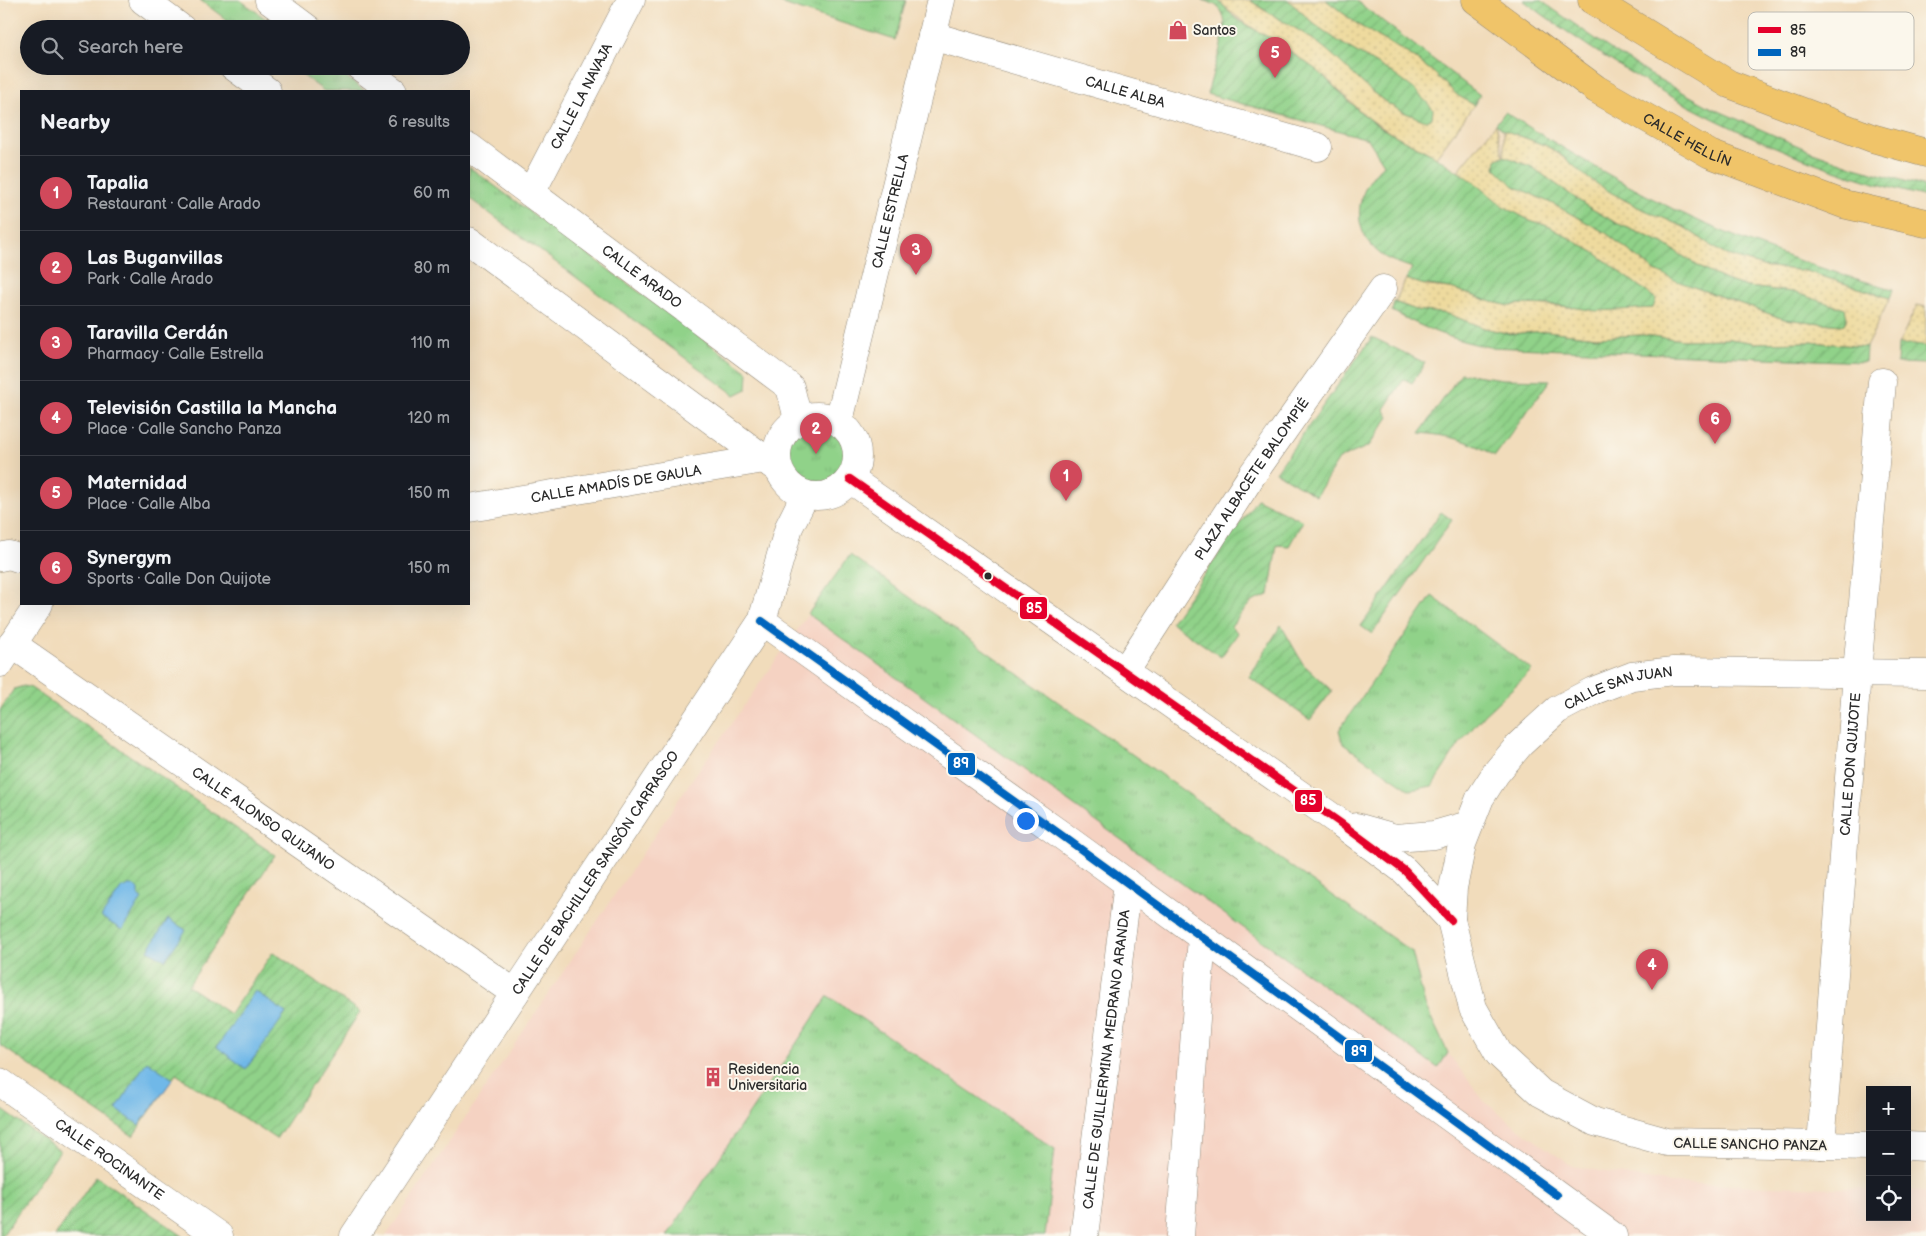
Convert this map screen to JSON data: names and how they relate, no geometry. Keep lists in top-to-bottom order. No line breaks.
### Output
{"streets":{"main road":["CALLE HELLÍN"],"street":["CALLE ALBA","CALLE LA NAVAJA","CALLE ESTRELLA","CALLE ARADO","PLAZA ALBACETE BALOMPIÉ","CALLE AMADÍS DE GAULA","CALLE SAN JUAN","CALLE DON QUIJOTE","CALLE ALONSO QUIJANO","CALLE DE BACHILLER SANSÓN CARRASCO","CALLE DE GUILLERMINA MEDRANO ARANDA","CALLE SANCHO PANZA","CALLE ROCINANTE"]},"crossings":[["CALLE ALBA","CALLE ESTRELLA"],["CALLE LA NAVAJA","CALLE ARADO"],["CALLE ESTRELLA","CALLE ARADO"],["CALLE ESTRELLA","CALLE AMADÍS DE GAULA"],["CALLE ESTRELLA","CALLE DE BACHILLER SANSÓN CARRASCO"],["CALLE ARADO","CALLE AMADÍS DE GAULA"],["CALLE ARADO","CALLE DE BACHILLER SANSÓN CARRASCO"],["CALLE AMADÍS DE GAULA","CALLE DE BACHILLER SANSÓN CARRASCO"],["CALLE SAN JUAN","CALLE DON QUIJOTE"],["CALLE SAN JUAN","CALLE SANCHO PANZA"],["CALLE DON QUIJOTE","CALLE SANCHO PANZA"],["CALLE ALONSO QUIJANO","CALLE DE BACHILLER SANSÓN CARRASCO"]],"places":{"shop":["Santos"],"building":["Residencia Universitaria"]},"lines":["transit line 85","transit line 89"],"legend":["85","89"],"page":{"search":"Search here","pins":["5","3","6","2","1","4"],"heading":["Nearby","6 results"],"list":[{"mark":"1","name":"Tapalia","note":"Restaurant · Calle Arado","value":"60 m"},{"mark":"2","name":"Las Buganvillas","note":"Park · Calle Arado","value":"80 m"},{"mark":"3","name":"Taravilla Cerdán","note":"Pharmacy · Calle Estrella","value":"110 m"},{"mark":"4","name":"Televisión Castilla la Mancha","note":"Place · Calle Sancho Panza","value":"120 m"},{"mark":"5","name":"Maternidad","note":"Place · Calle Alba","value":"150 m"},{"mark":"6","name":"Synergym","note":"Sports · Calle Don Quijote","value":"150 m"}],"map_buttons":["+","−"]}}
